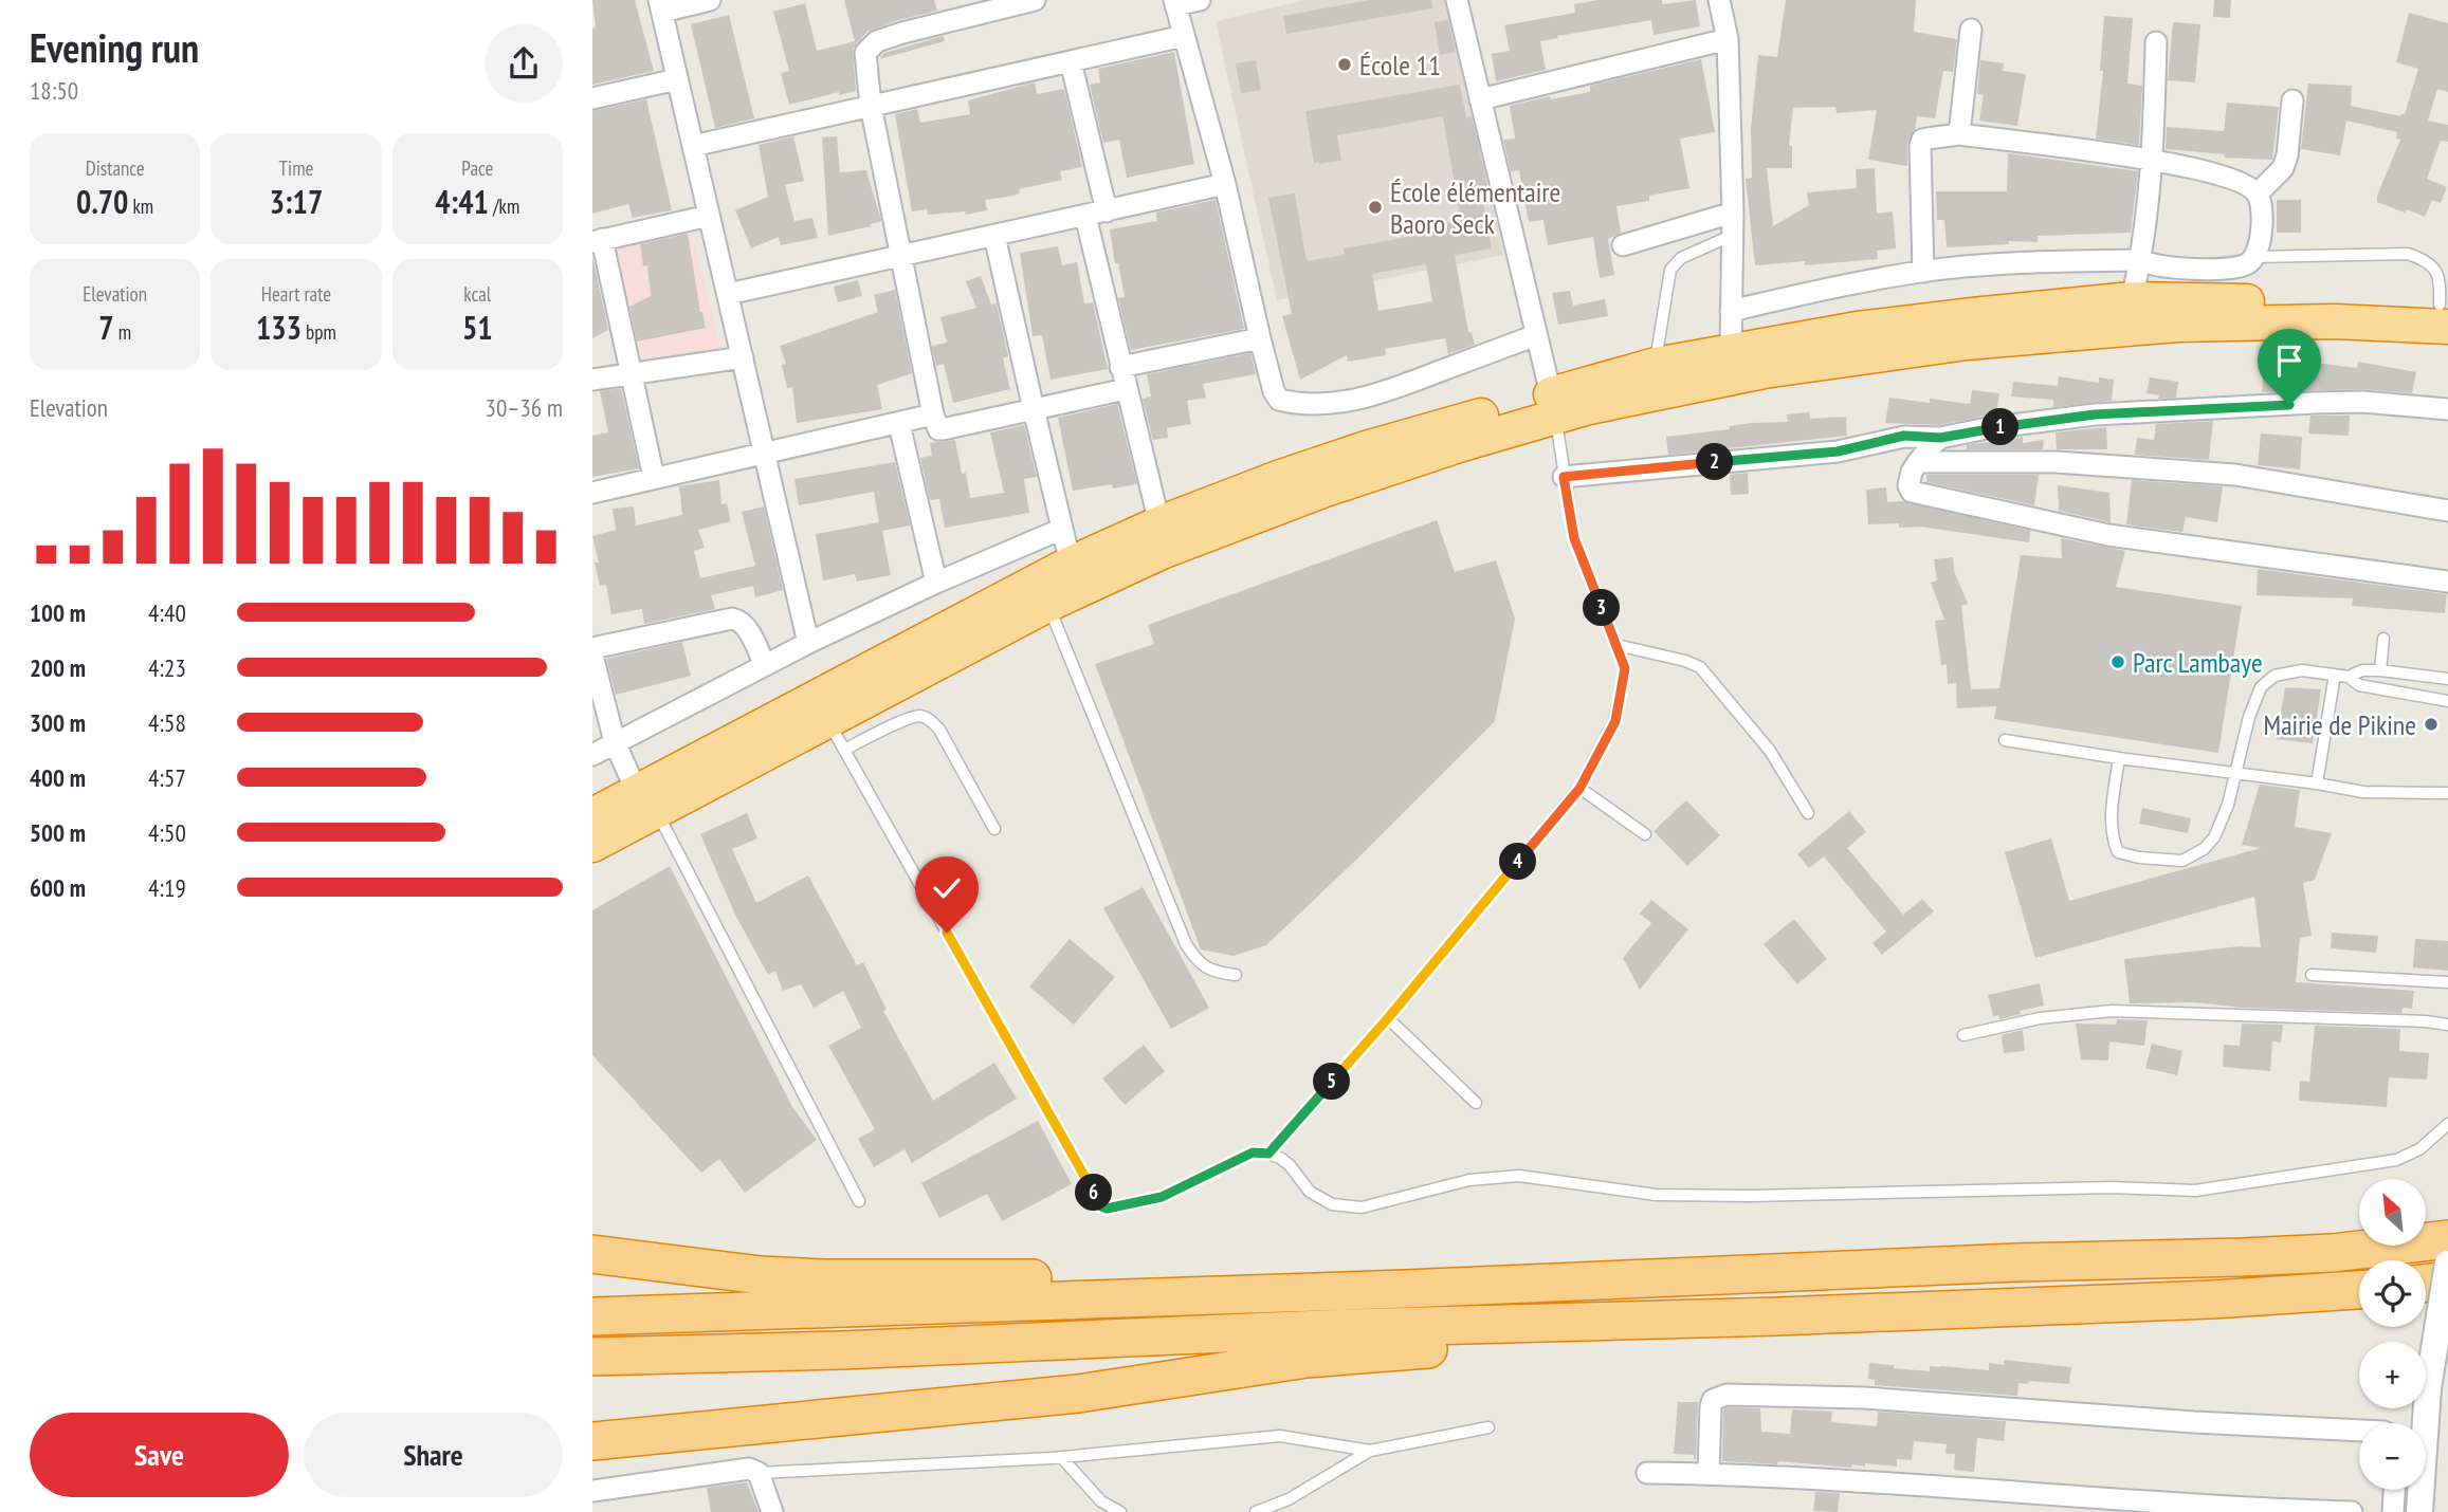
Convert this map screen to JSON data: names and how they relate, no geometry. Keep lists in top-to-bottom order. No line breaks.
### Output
{"places":["École 11","École élémentaire Baoro Seck","Parc Lambaye","Mairie de Pikine"],"north":"top left","page":{"heading":["Evening run","18:50"],"stats":[["Distance","0.70 km"],["Time","3:17"],["Pace","4:41 /km"],["Elevation","7 m"],["Heart rate","133 bpm"],["kcal","51"]],"chart":["Elevation","30–36 m"],"pins":["1","2","3","4","5","6"],"list":[{"name":"100 m","note":"4:40"},{"name":"200 m","note":"4:23"},{"name":"300 m","note":"4:58"},{"name":"400 m","note":"4:57"},{"name":"500 m","note":"4:50"},{"name":"600 m","note":"4:19"}],"map_buttons":["+","−"],"buttons":["Save","Share"]}}
